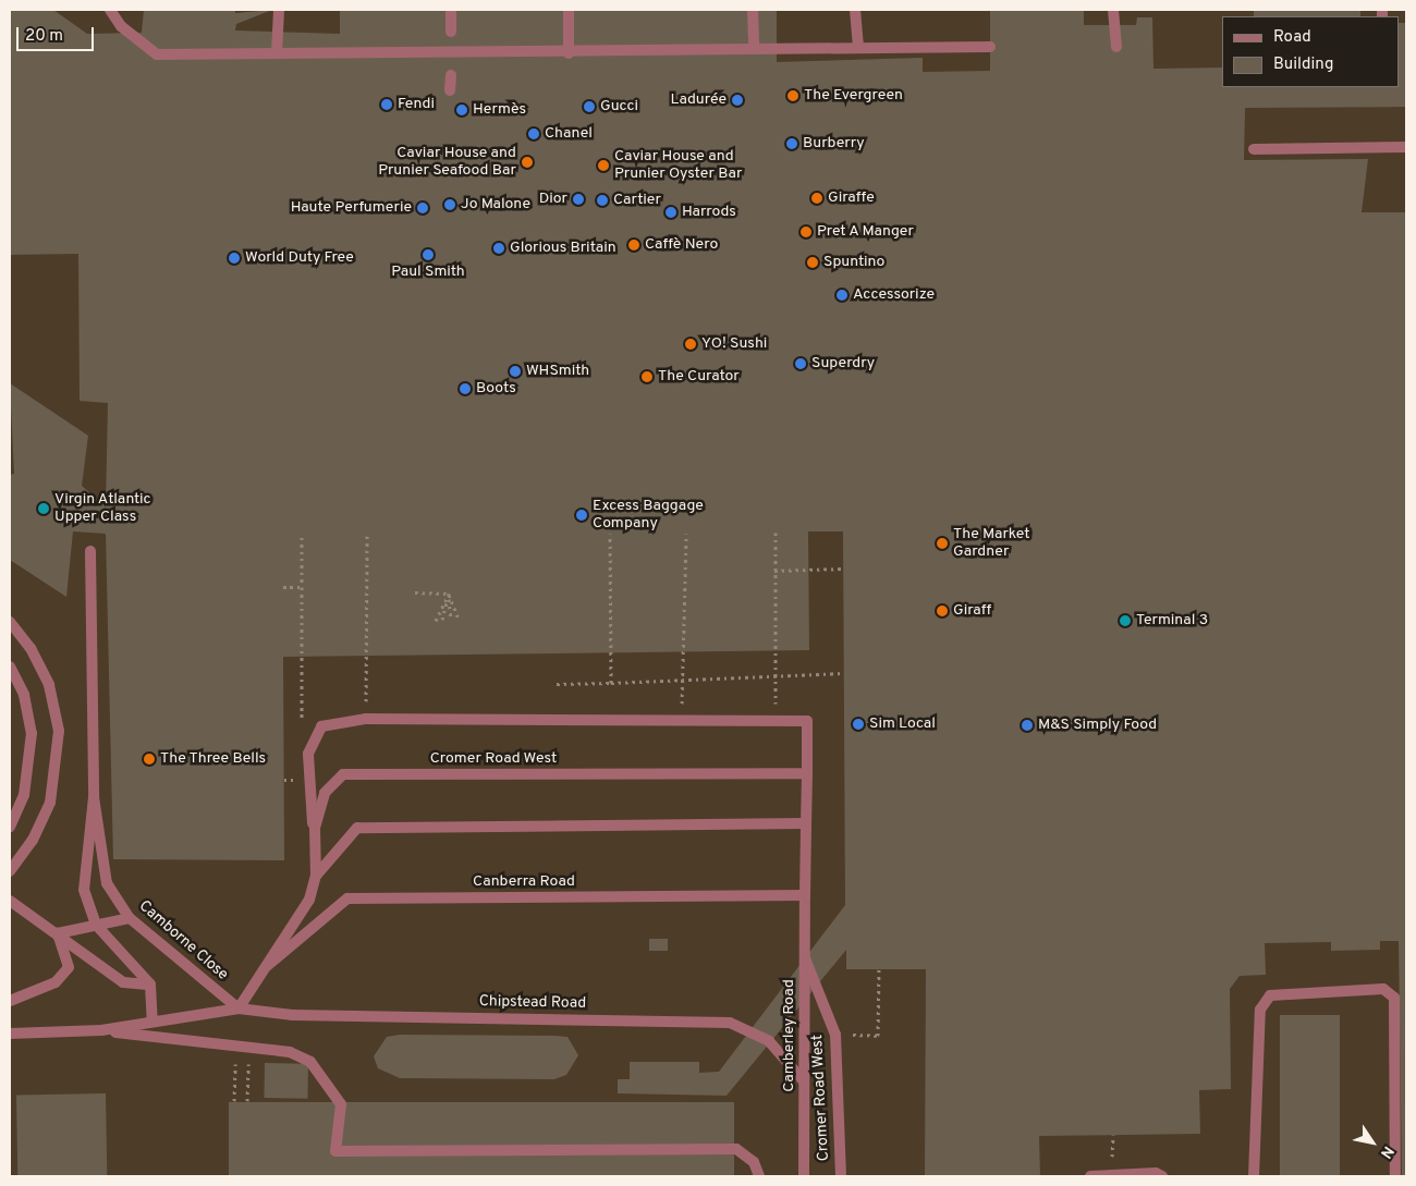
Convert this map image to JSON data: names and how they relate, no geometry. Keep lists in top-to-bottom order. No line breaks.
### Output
{"streets":{"street":["Cromer Road West","Canberra Road","Camborne Close","Chipstead Road","Camberley Road"]},"crossings":[["Cromer Road West","Canberra Road"],["Cromer Road West","Camborne Close"],["Cromer Road West","Chipstead Road"],["Cromer Road West","Camberley Road"],["Canberra Road","Camberley Road"],["Camborne Close","Chipstead Road"],["Chipstead Road","Camberley Road"]],"places":["The Evergreen","Ladurée","Fendi","Gucci","Hermès","Chanel","Burberry","Caviar House and Prunier Seafood Bar","Caviar House and Prunier Oyster Bar","Giraffe","Dior","Cartier","Jo Malone","Haute Perfumerie","Harrods","Pret A Manger","Caffè Nero","Glorious Britain","Paul Smith","World Duty Free","Spuntino","Accessorize","YO! Sushi","Superdry","WHSmith","The Curator","Boots","Virgin Atlantic Upper Class","Excess Baggage Company","The Market Gardner","Giraff","Terminal 3","Sim Local","M&S Simply Food","The Three Bells"],"legend":["Road","Building"],"scale_bar":"20 m","north":"bottom right"}
